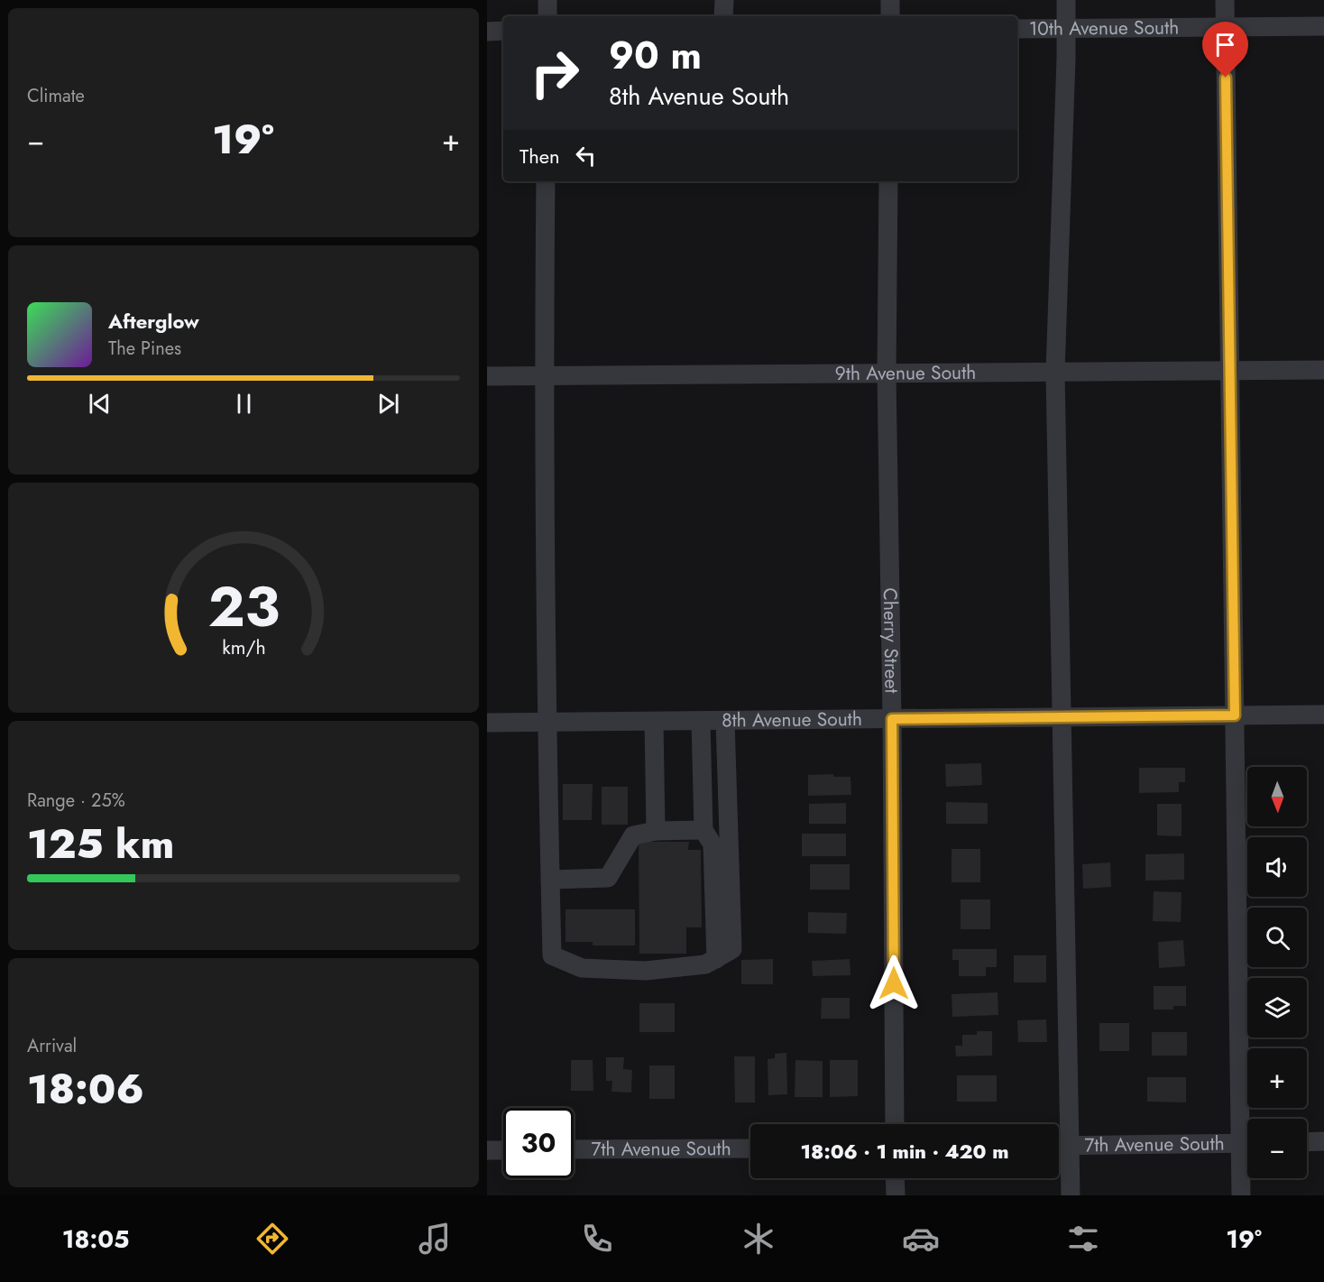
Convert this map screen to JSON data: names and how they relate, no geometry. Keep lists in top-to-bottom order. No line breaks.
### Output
{"streets":{"street":["10th Avenue South","9th Avenue South","Cherry Street","8th Avenue South","7th Avenue South"]},"crossings":[["9th Avenue South","Cherry Street"],["Cherry Street","8th Avenue South"]],"north":"bottom","page":{"tile":["Climate",["Range · 25%","125 km"],["Arrival","18:06"]],"turn":["90 m","8th Avenue South"],"heat":["−","19°","+"],"then":"Then","song":["Afterglow","The Pines"],"map_buttons":["+","−"],"limit":"30","trip":"18:06 · 1 min · 420 m","tabs":["18:05","19°"],"gauge":["23","km/h"]}}
